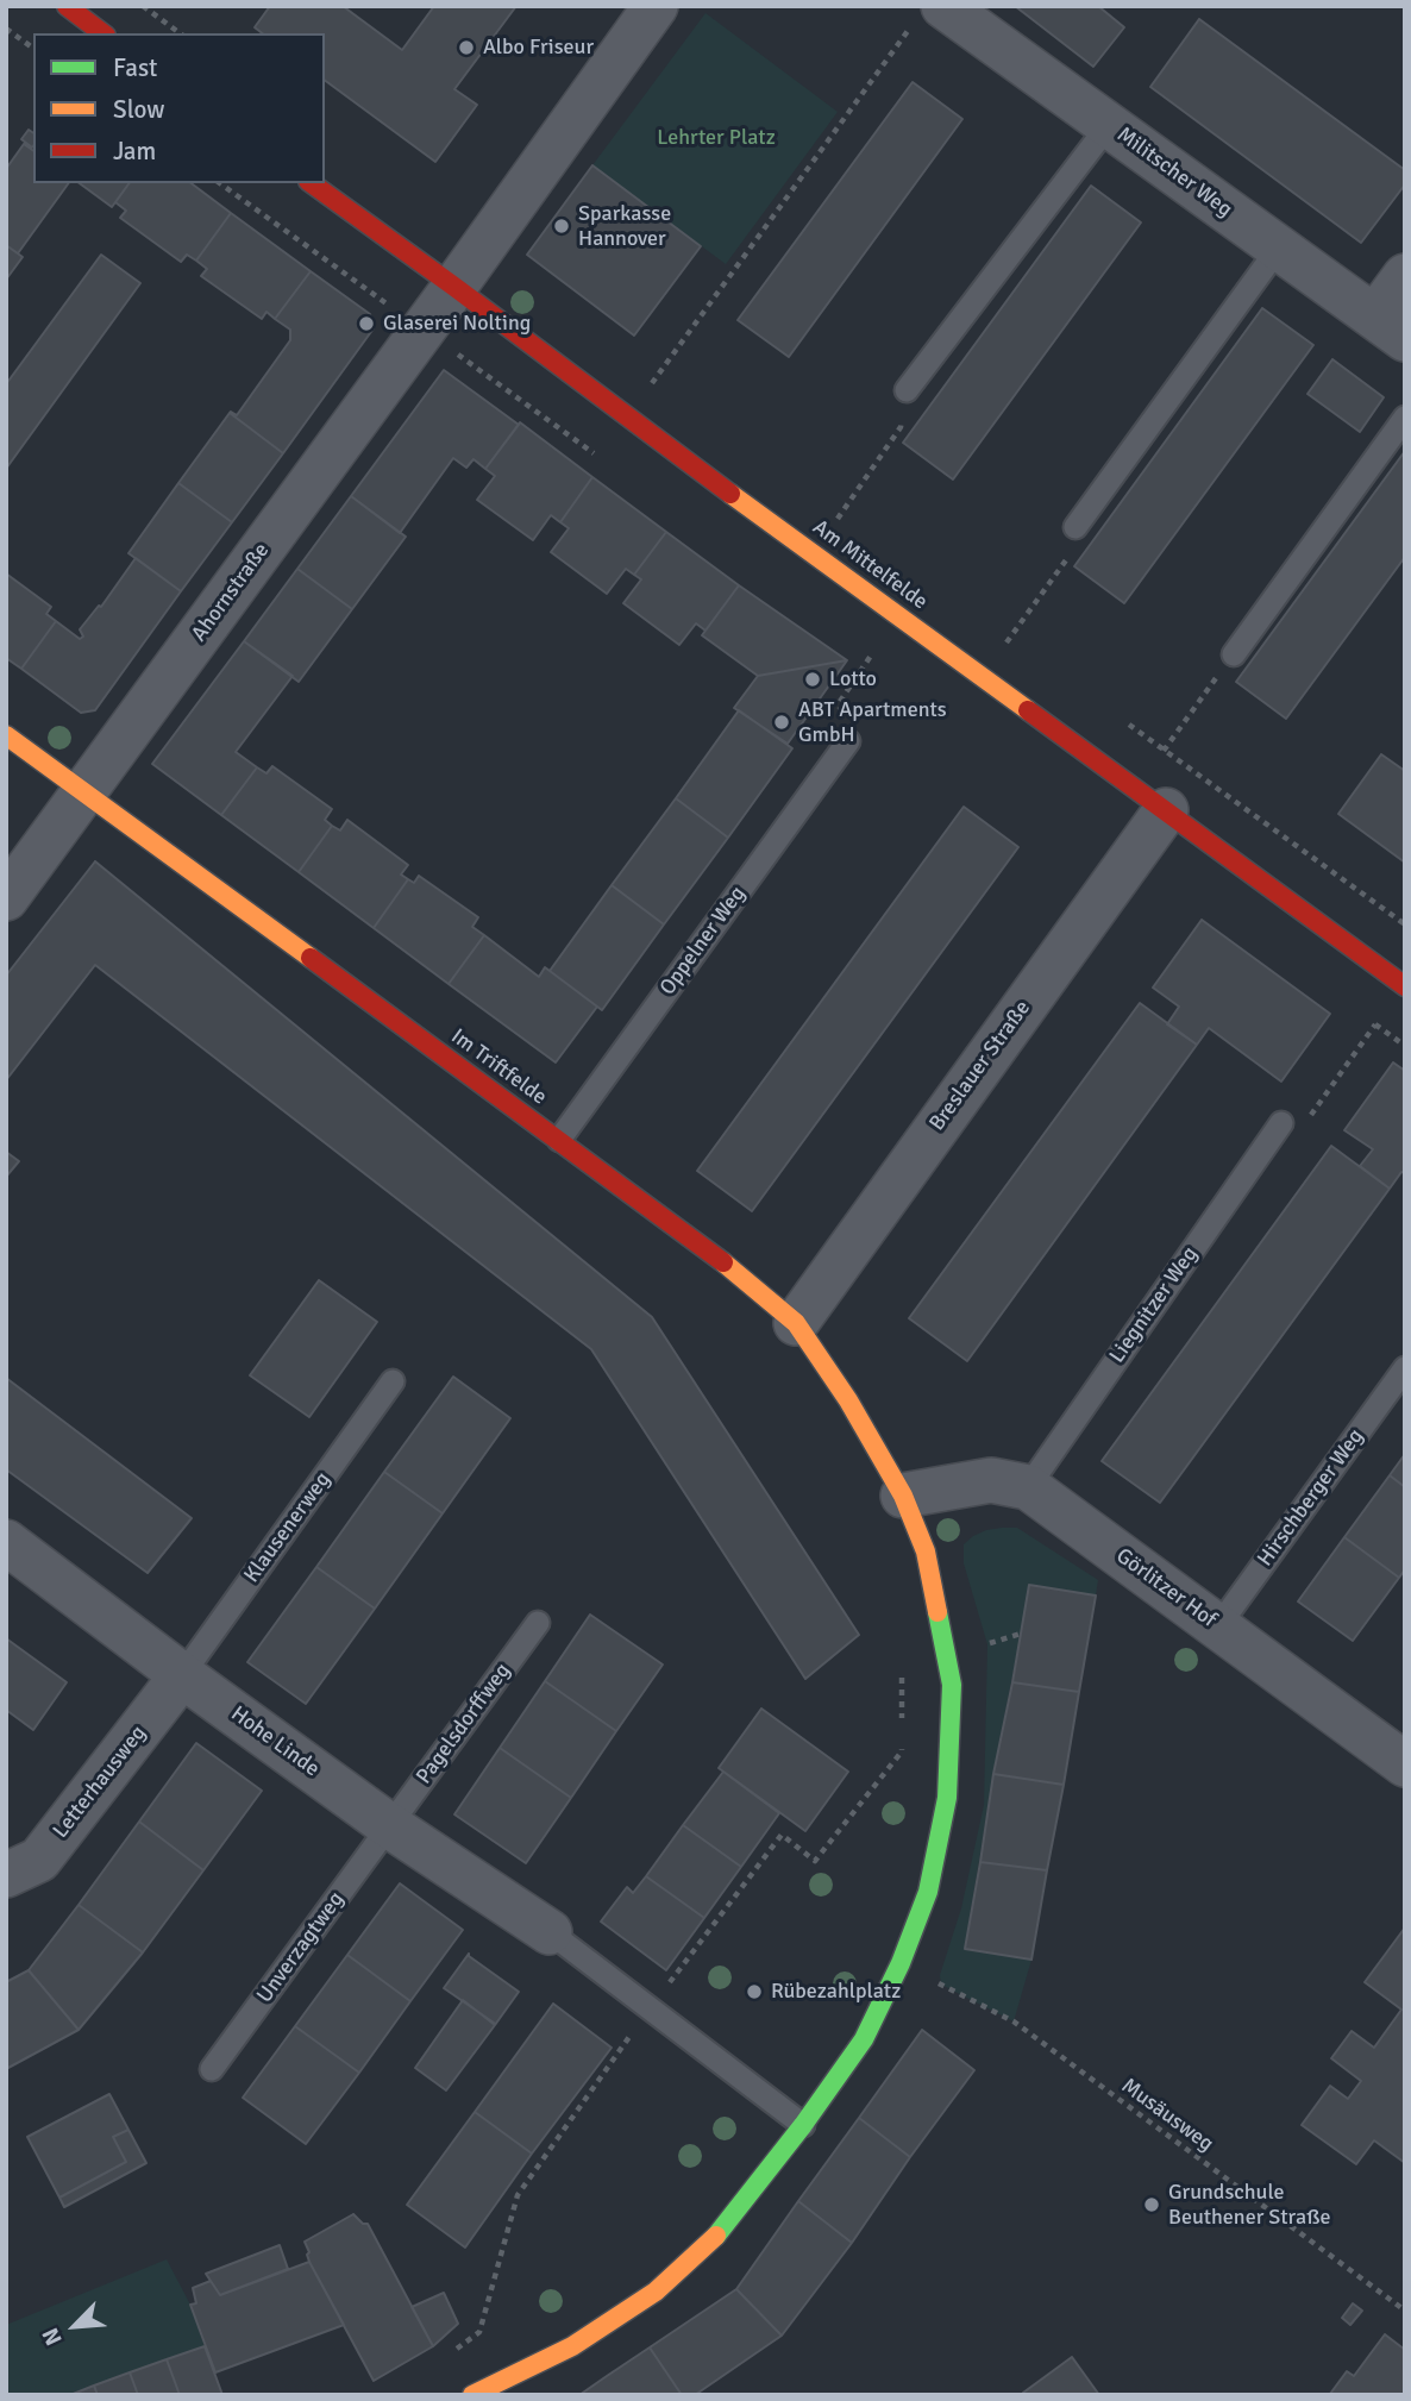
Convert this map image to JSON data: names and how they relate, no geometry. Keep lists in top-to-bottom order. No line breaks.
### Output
{"streets":{"street":["Militscher Weg","Am Mittelfelde","Ahornstraße","Breslauer Straße","Im Triftfelde","Görlitzer Hof","Hohe Linde","Letterhausweg"],"lane":["Oppelner Weg","Liegnitzer Weg","Hirschberger Weg","Klausenerweg","Pagelsdorffweg","Unverzagtweg"],"path":["Musäusweg"]},"crossings":[["Am Mittelfelde","Ahornstraße"],["Am Mittelfelde","Breslauer Straße"],["Ahornstraße","Im Triftfelde"],["Oppelner Weg","Im Triftfelde"],["Breslauer Straße","Im Triftfelde"],["Im Triftfelde","Görlitzer Hof"],["Liegnitzer Weg","Görlitzer Hof"],["Hirschberger Weg","Görlitzer Hof"],["Klausenerweg","Hohe Linde"],["Klausenerweg","Letterhausweg"],["Pagelsdorffweg","Hohe Linde"],["Pagelsdorffweg","Unverzagtweg"],["Hohe Linde","Letterhausweg"],["Hohe Linde","Unverzagtweg"]],"parks":["Lehrter Platz"],"places":["Albo Friseur","Sparkasse Hannover","Glaserei Nolting","Lotto","ABT Apartments GmbH","Rübezahlplatz","Grundschule Beuthener Straße"],"legend":["Fast","Slow","Jam"],"north":"bottom left"}
